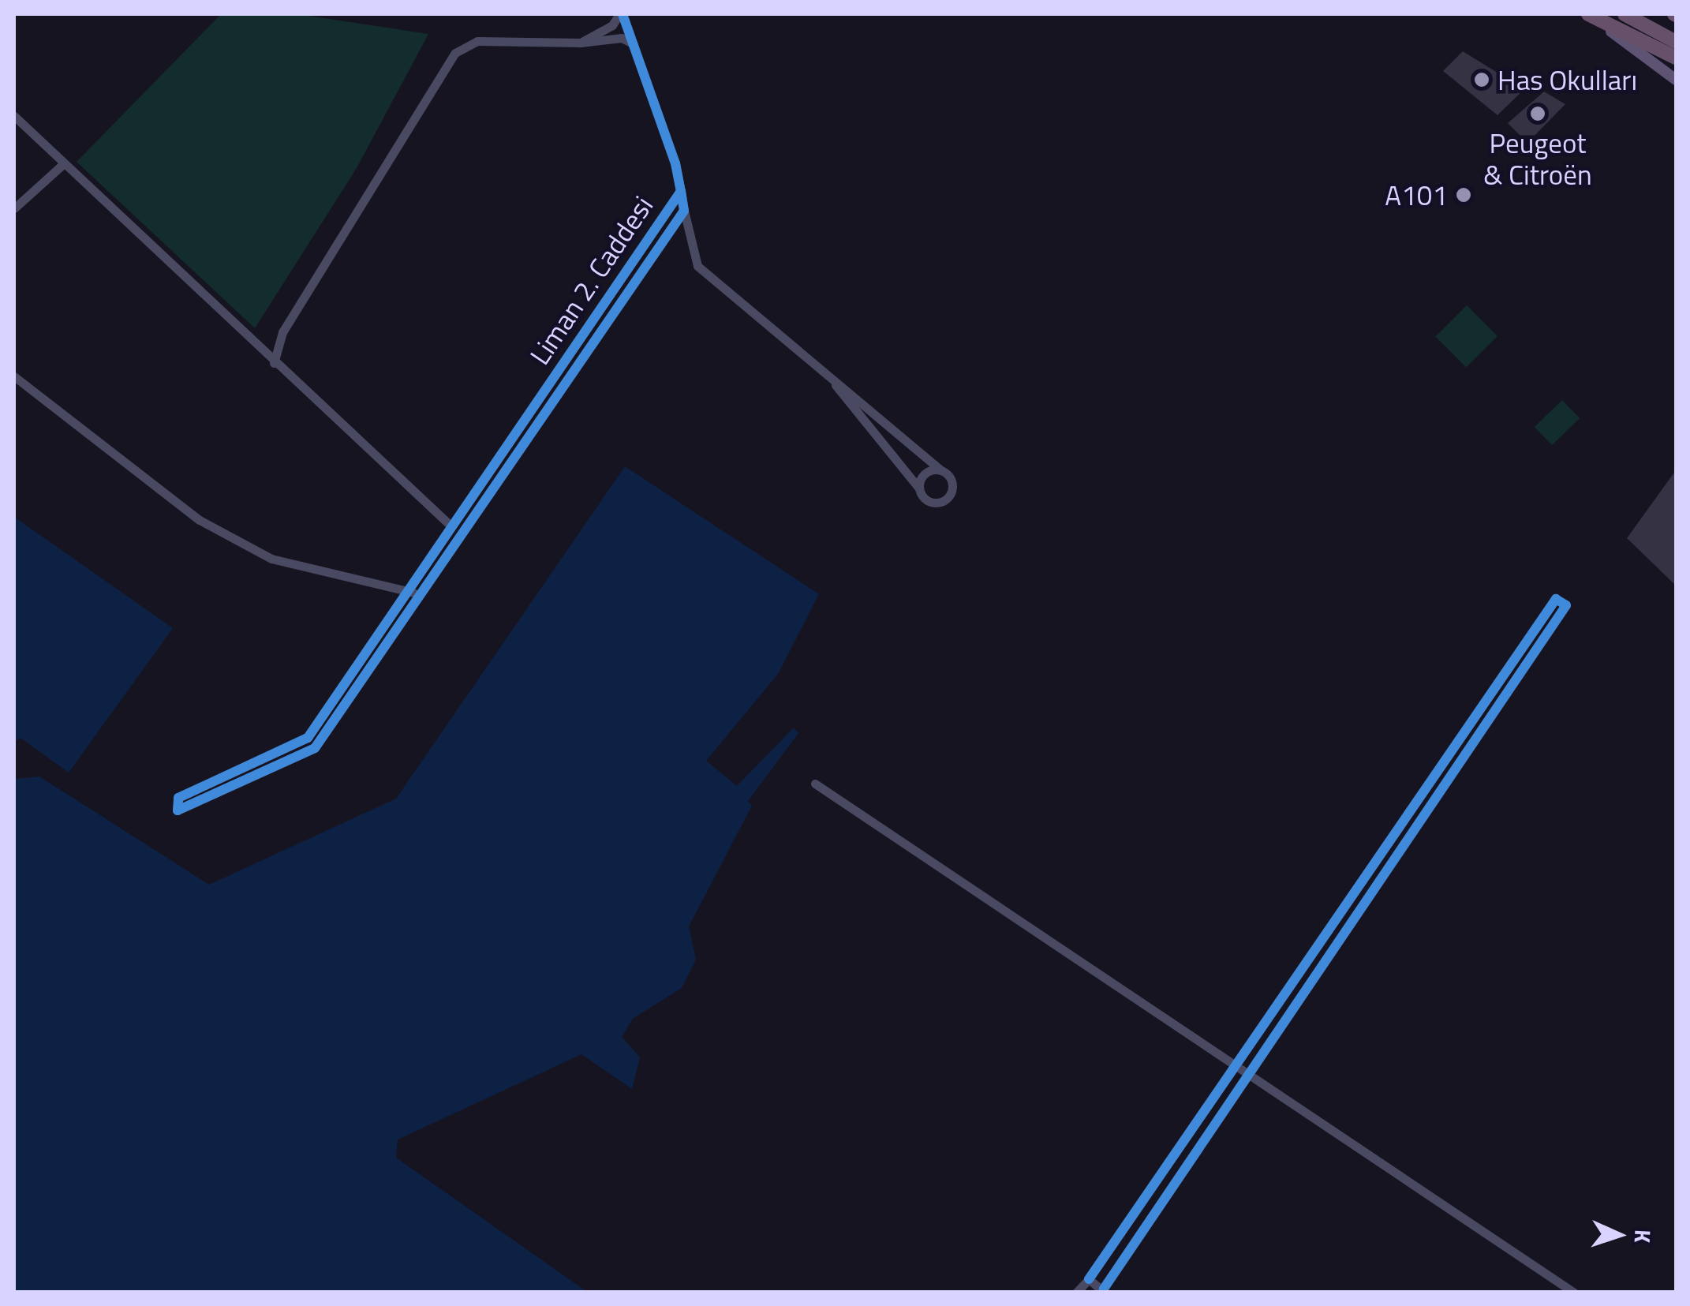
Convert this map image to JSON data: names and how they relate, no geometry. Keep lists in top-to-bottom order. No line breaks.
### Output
{"streets":{"street":["Liman 2. Caddesi"]},"places":["Has Okulları","Peugeot & Citroën","A101"],"north":"right"}
